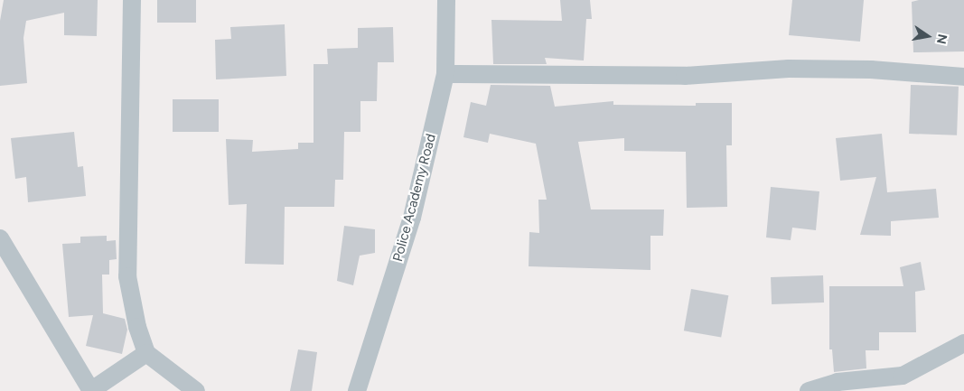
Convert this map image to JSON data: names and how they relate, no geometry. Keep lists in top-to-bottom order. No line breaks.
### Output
{"streets":{"street":["Police Academy Road"]},"north":"right"}
